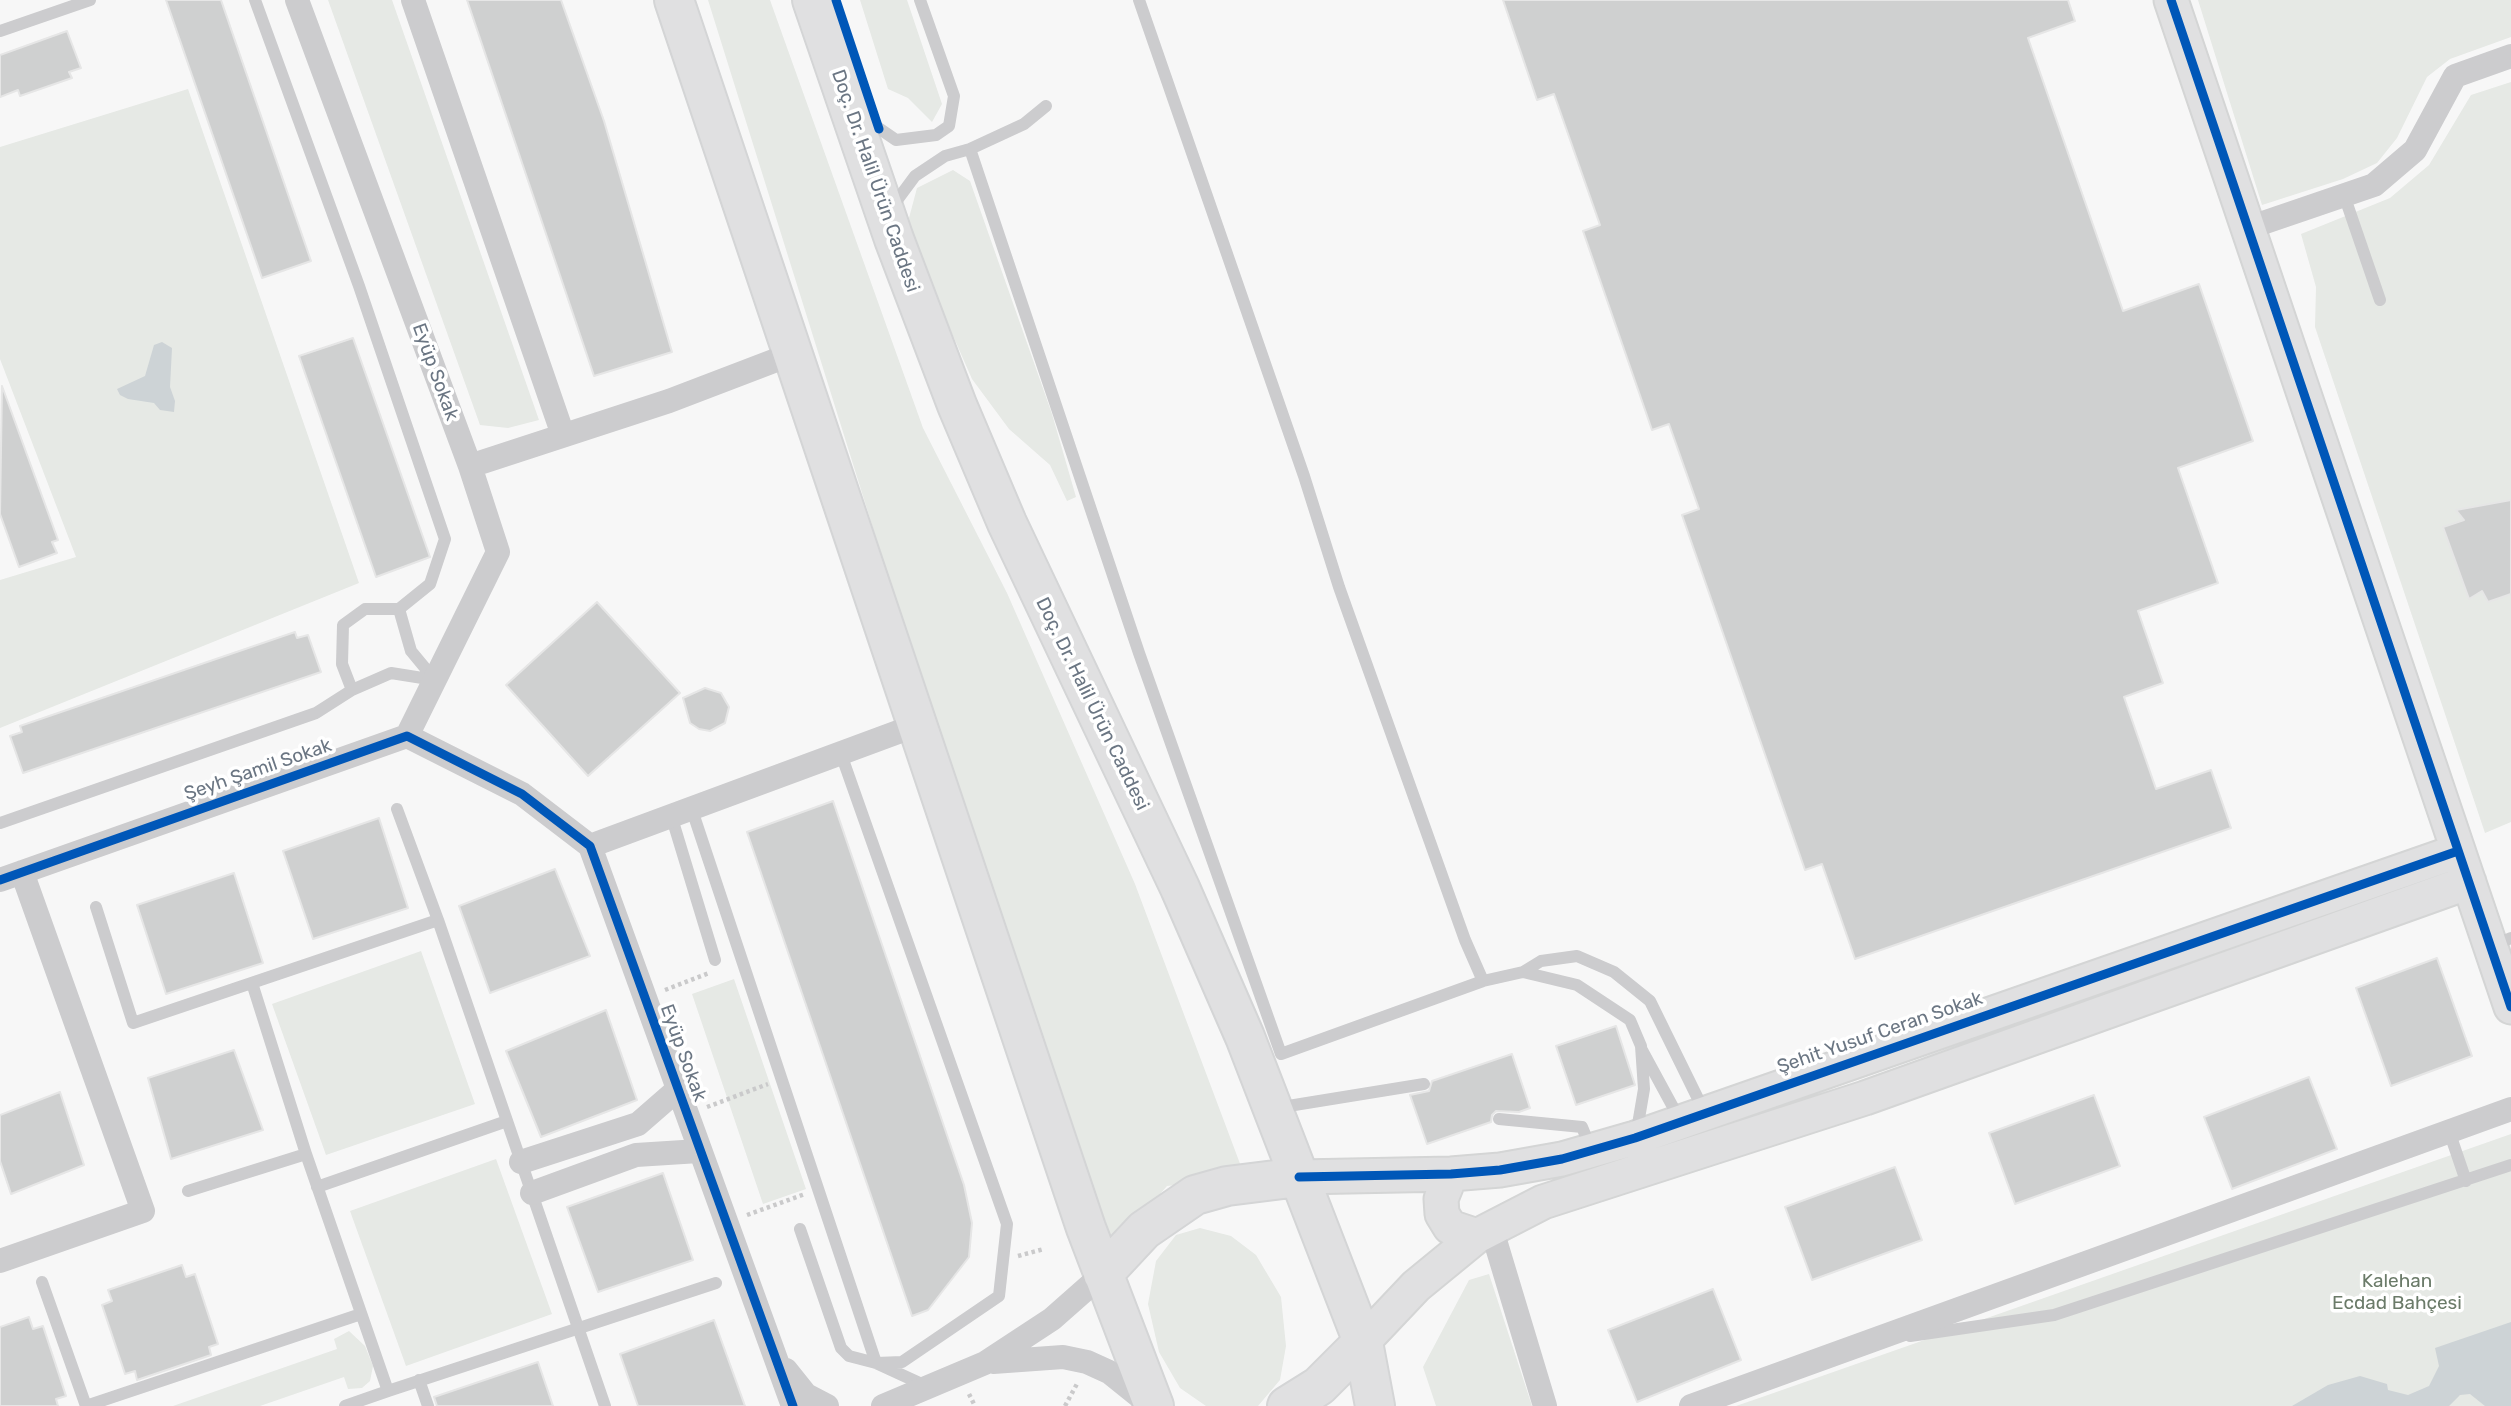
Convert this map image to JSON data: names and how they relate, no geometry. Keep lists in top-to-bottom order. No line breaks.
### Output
{"streets":{"main road":["Doç. Dr. Halil Ürün Caddesi"],"street":["Eyüp Sokak","Şeyh Şamil Sokak","Şehit Yusuf Ceran Sokak"]},"crossings":[["Doç. Dr. Halil Ürün Caddesi","Şehit Yusuf Ceran Sokak"],["Eyüp Sokak","Şeyh Şamil Sokak"]],"parks":["Kalehan Ecdad Bahçesi"]}
